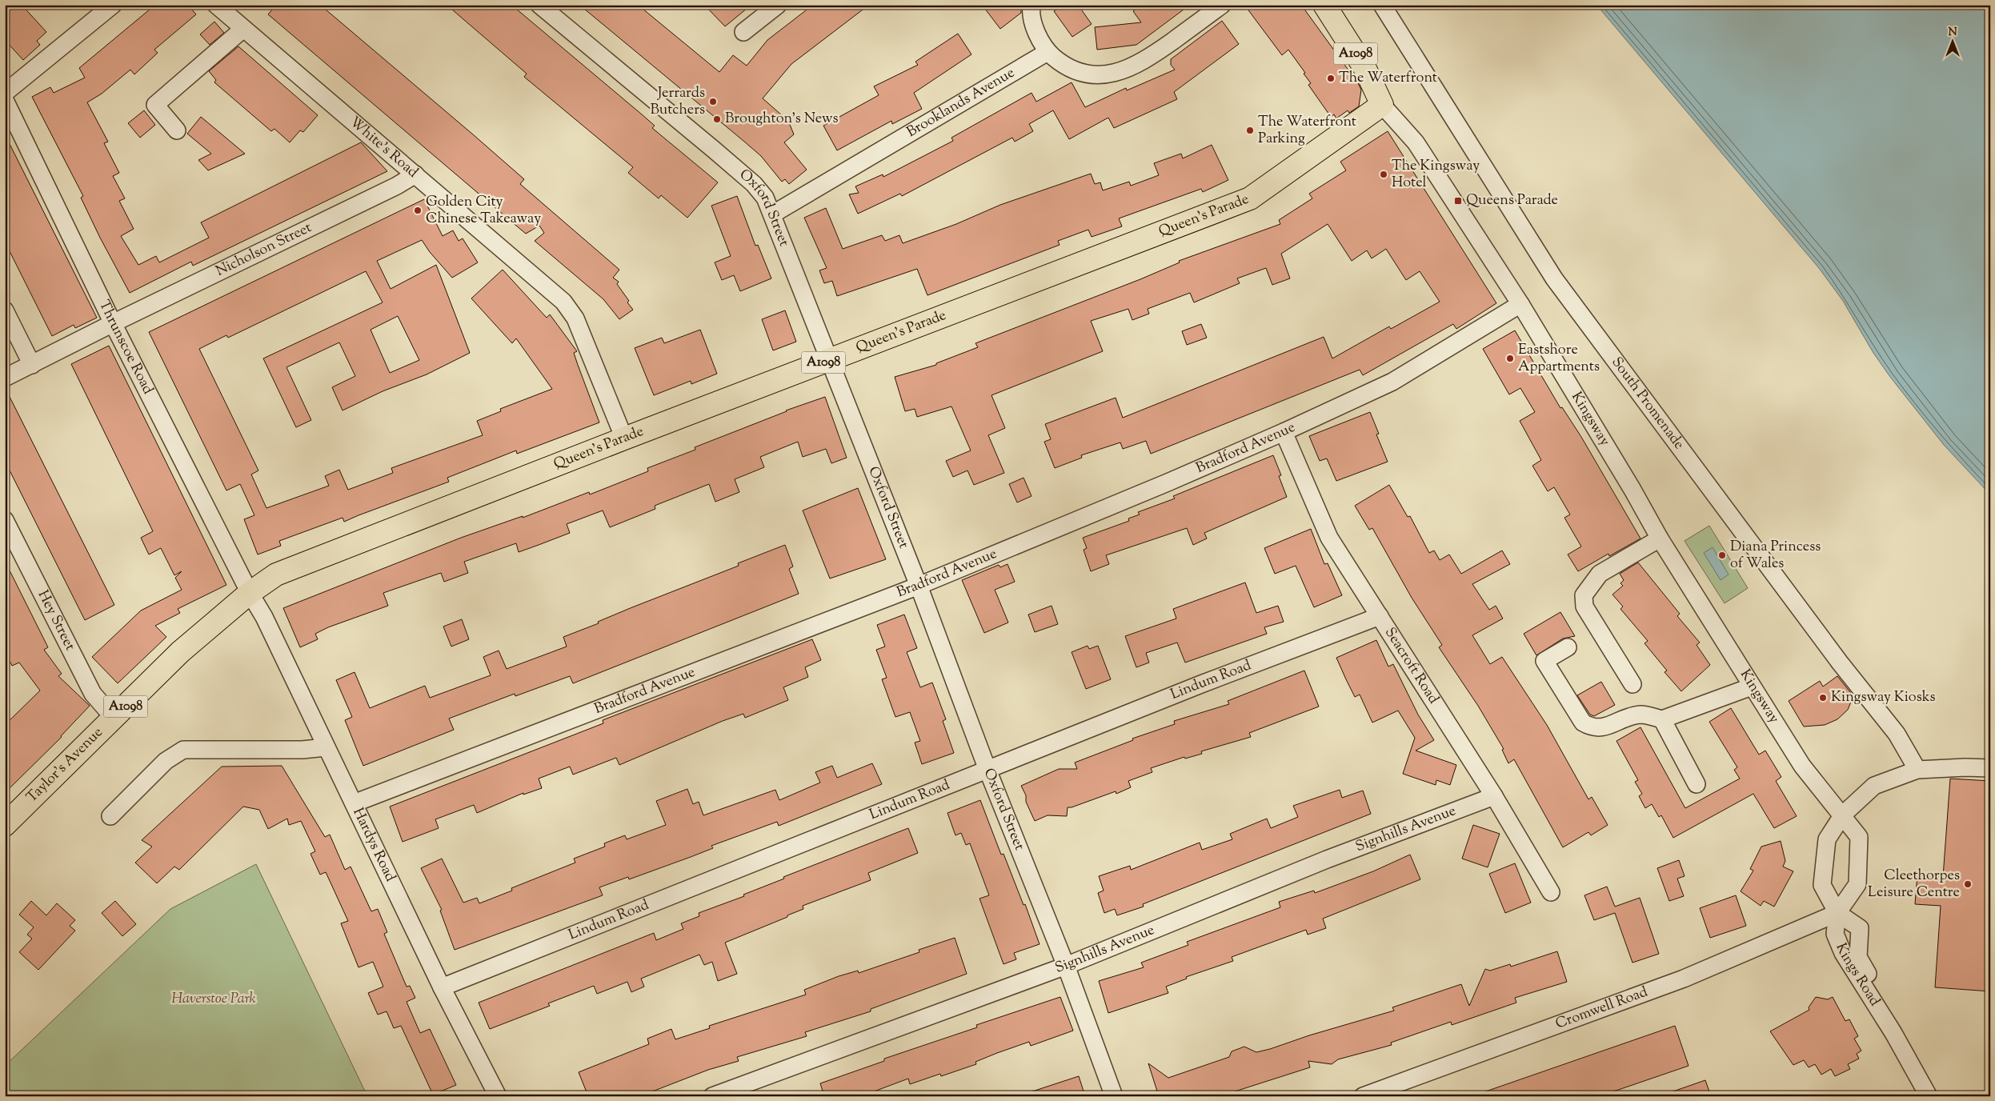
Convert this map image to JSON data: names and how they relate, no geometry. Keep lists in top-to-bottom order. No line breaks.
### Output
{"streets":{"main road":["A1098","Queen's Parade","Kingsway","Taylor's Avenue"],"street":["Brooklands Avenue","White's Road","Oxford Street","Nicholson Street","Thrunscoe Road","South Promenade","Bradford Avenue","Hey Street","Seacroft Road","Lindum Road","Signhills Avenue","Hardys Road","Kings Road","Cromwell Road"]},"crossings":[["Brooklands Avenue","Oxford Street"],["White's Road","Queen's Parade"],["White's Road","Nicholson Street"],["Oxford Street","Queen's Parade"],["Oxford Street","Bradford Avenue"],["Oxford Street","Lindum Road"],["Oxford Street","Signhills Avenue"],["Queen's Parade","Thrunscoe Road"],["Queen's Parade","Kingsway"],["Queen's Parade","Taylor's Avenue"],["Queen's Parade","Hardys Road"],["Nicholson Street","Thrunscoe Road"],["Thrunscoe Road","Taylor's Avenue"],["Thrunscoe Road","Hardys Road"],["Kingsway","Bradford Avenue"],["Kingsway","Kings Road"],["Kingsway","Cromwell Road"],["Bradford Avenue","Seacroft Road"],["Bradford Avenue","Hardys Road"],["Hey Street","Taylor's Avenue"],["Seacroft Road","Lindum Road"],["Seacroft Road","Signhills Avenue"],["Lindum Road","Hardys Road"],["Taylor's Avenue","Hardys Road"],["Kings Road","Cromwell Road"]],"parks":["Haverstoe Park"],"places":{"other":["The Waterfront","Jerrards Butchers","Broughton's News","The Waterfront Parking","The Kingsway Hotel","Golden City Chinese Takeaway","Eastshore Appartments","Diana Princess of Wales","Kingsway Kiosks","Cleethorpes Leisure Centre"],"transit":["Queens Parade"]},"north":"top"}
